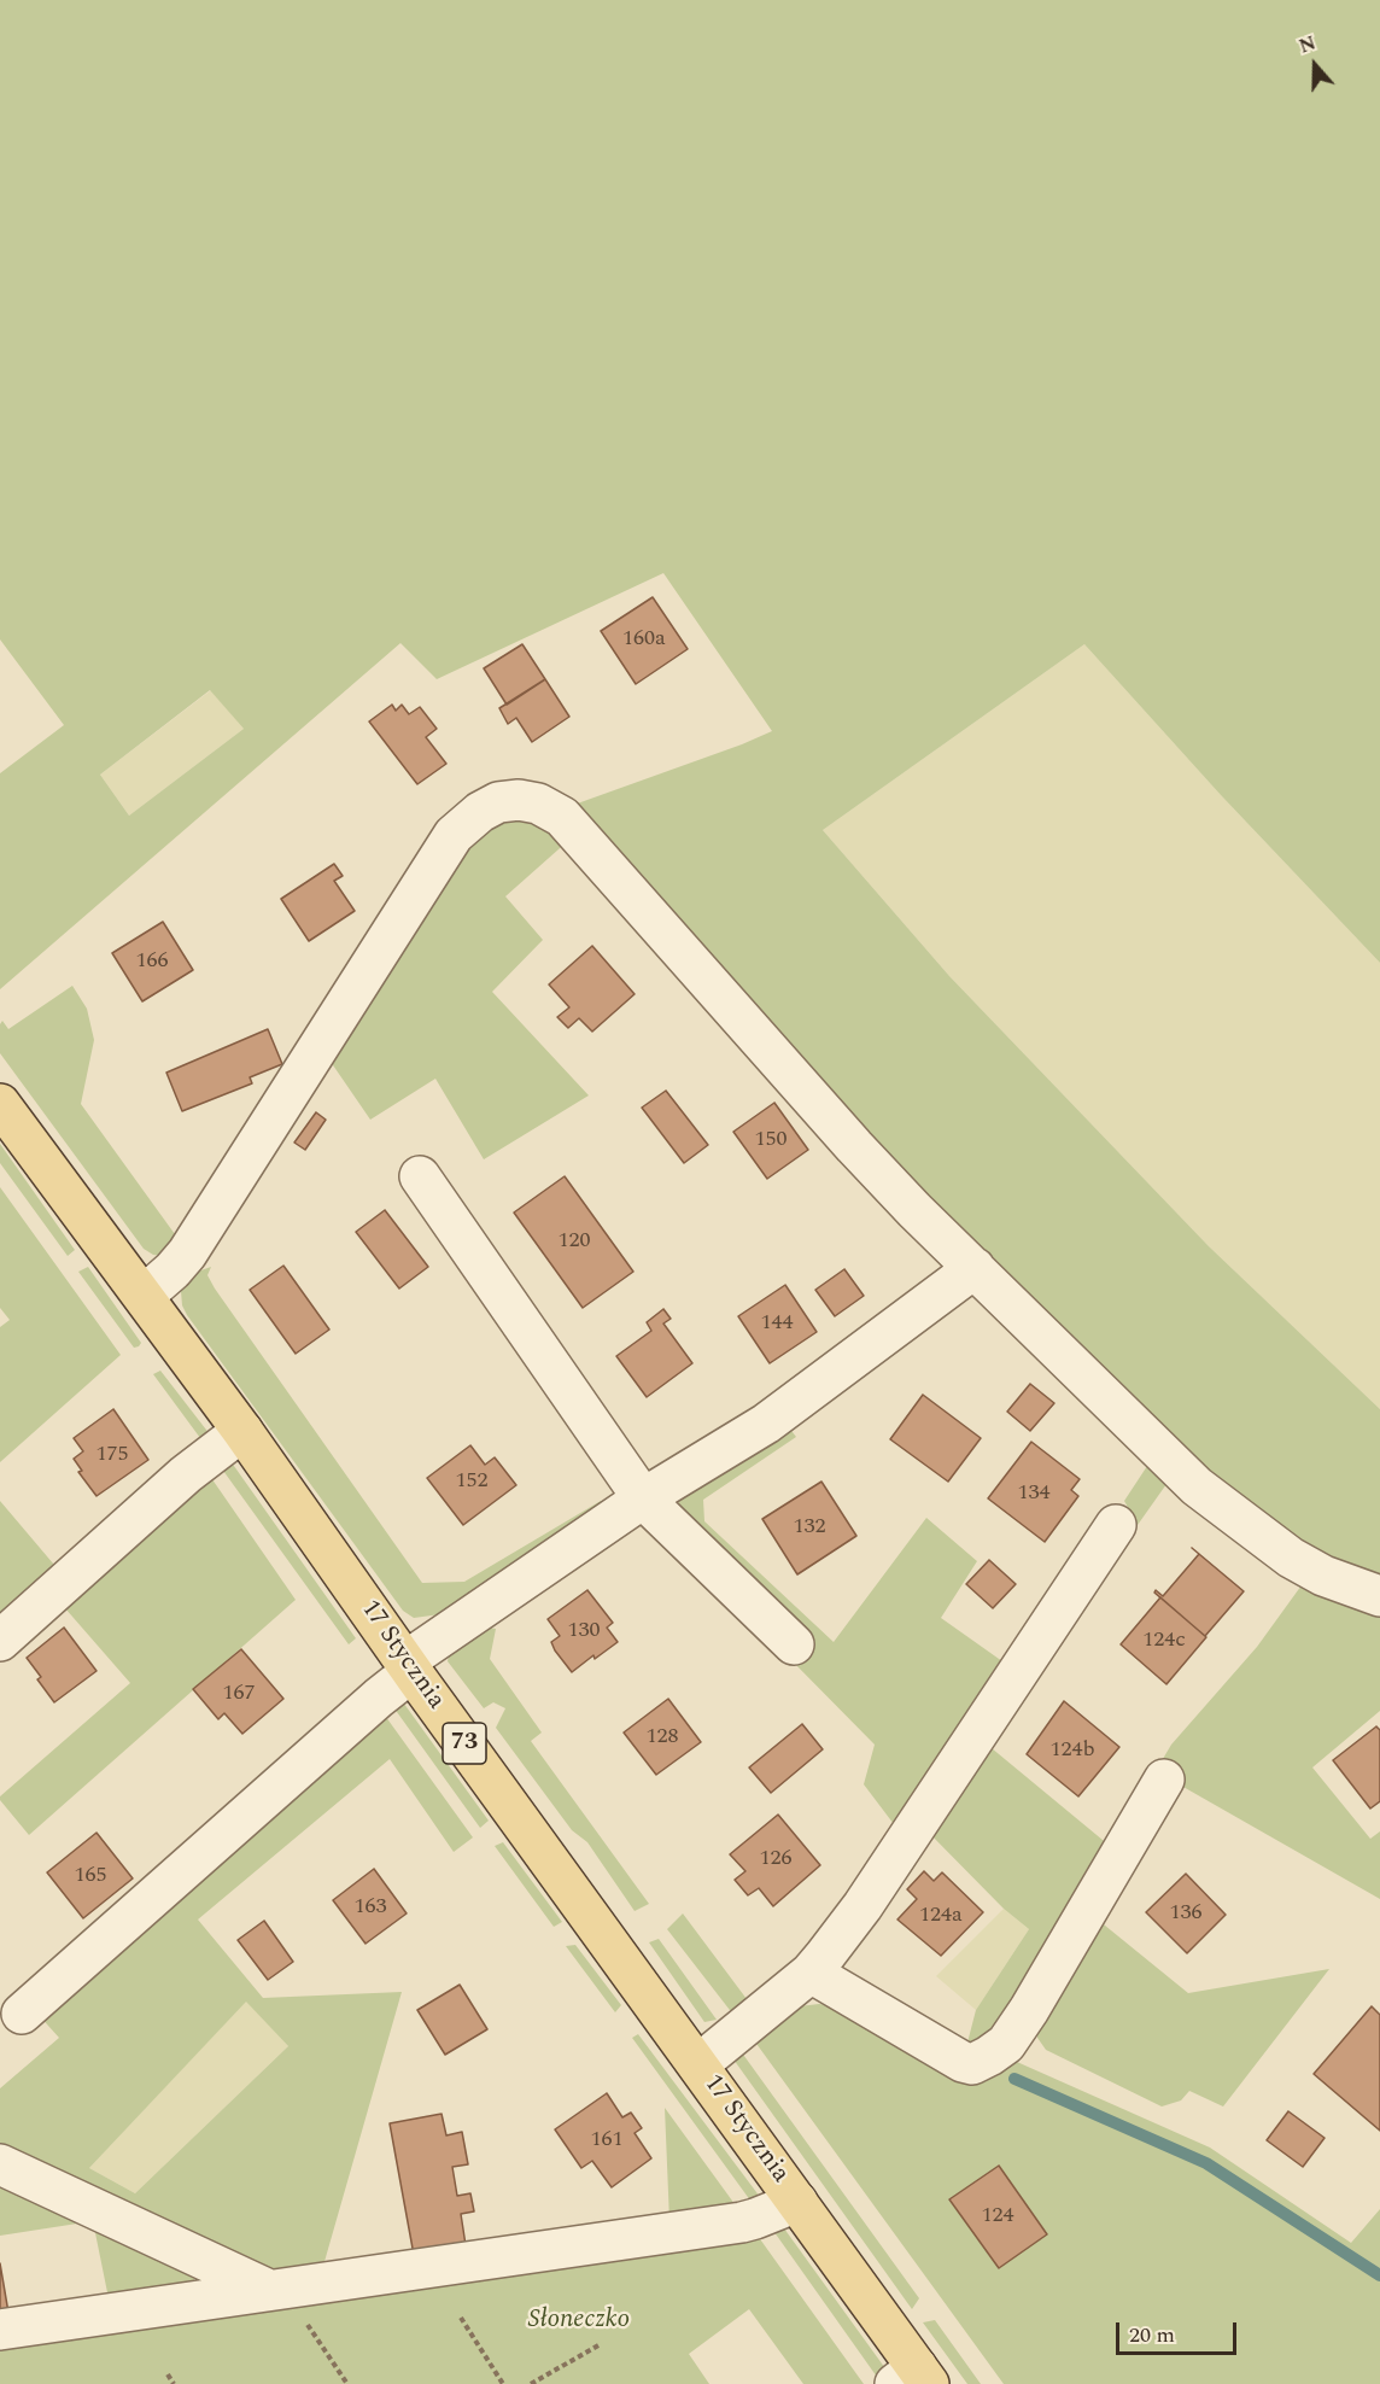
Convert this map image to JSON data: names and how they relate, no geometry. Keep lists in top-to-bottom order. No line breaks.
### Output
{"streets":{"main road":["17 Stycznia","73"]},"parks":["Słoneczko"],"house_numbers":["160a","166","150","120","144","175","152","134","132","130","124c","167","128","124b","126","165","163","136","124a","161","124"],"scale_bar":"20 m","north":"top"}
